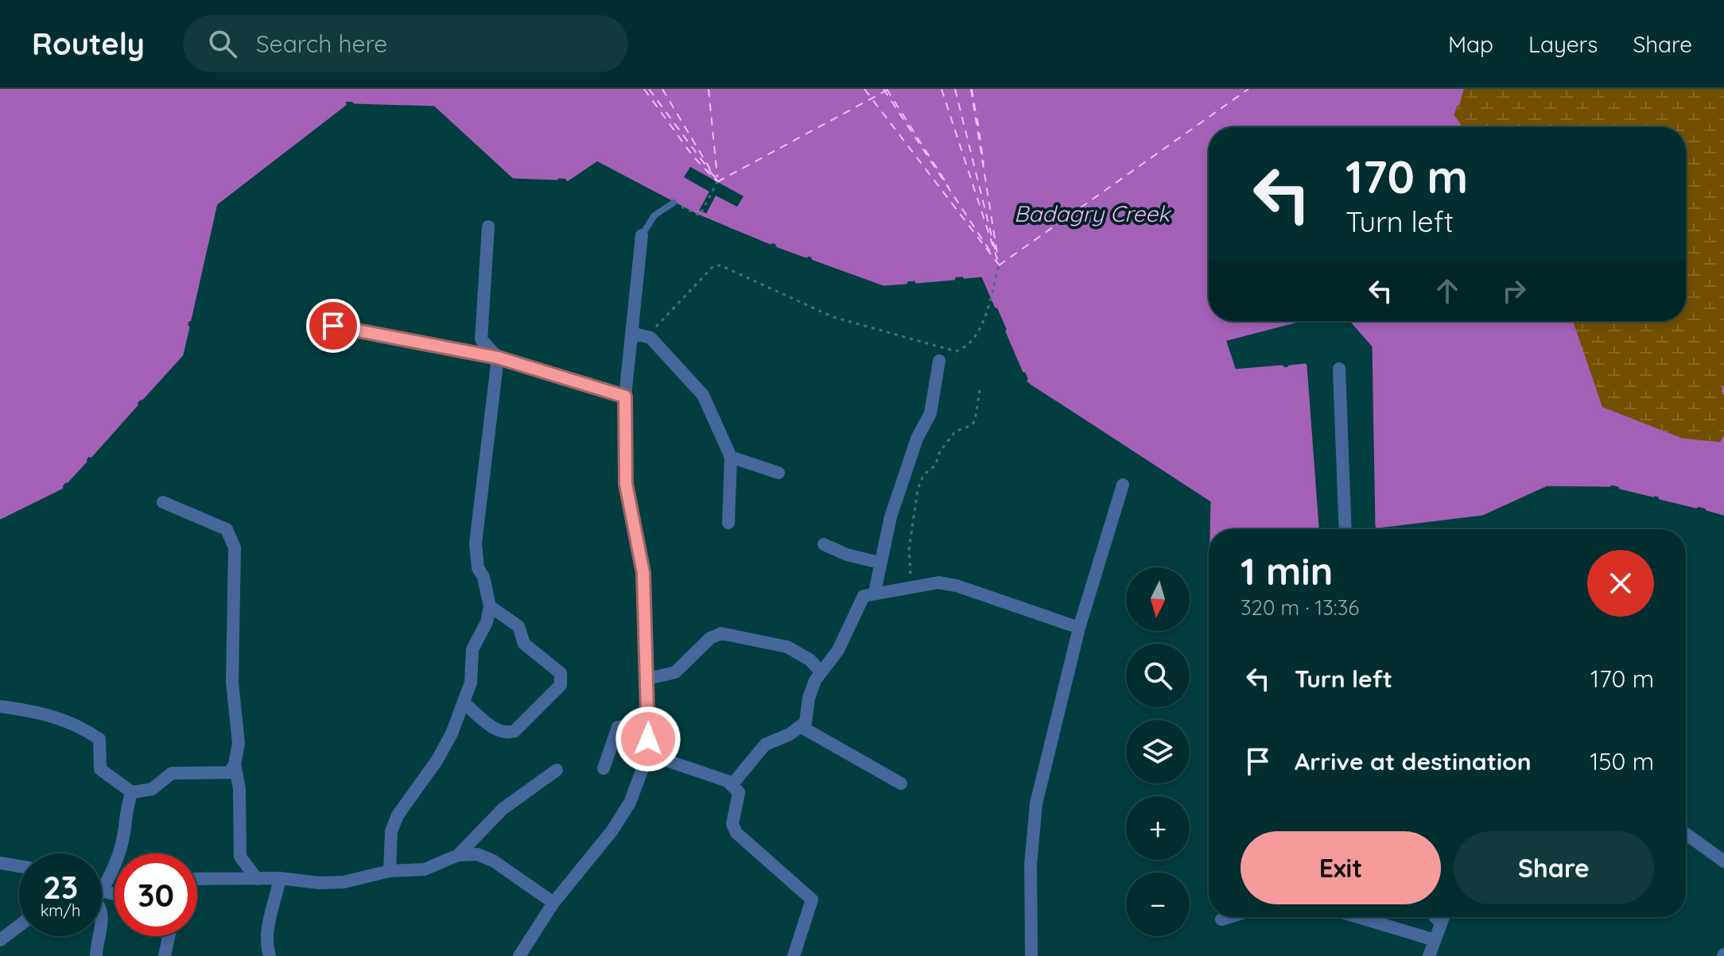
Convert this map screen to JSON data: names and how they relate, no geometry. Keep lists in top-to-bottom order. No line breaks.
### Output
{"water":["Badagry Creek"],"north":"bottom","page":{"header":"Routely","search":"Search here","nav":["Map","Layers","Share"],"turn":["170 m","Turn left"],"heading":["1 min","320 m · 13:36"],"map_buttons":["+","−"],"list":[{"name":"Turn left","value":"170 m"},{"name":"Arrive at destination","value":"150 m"}],"buttons":["Exit","Share"],"speed":"23 km/h","limit":"30"}}
